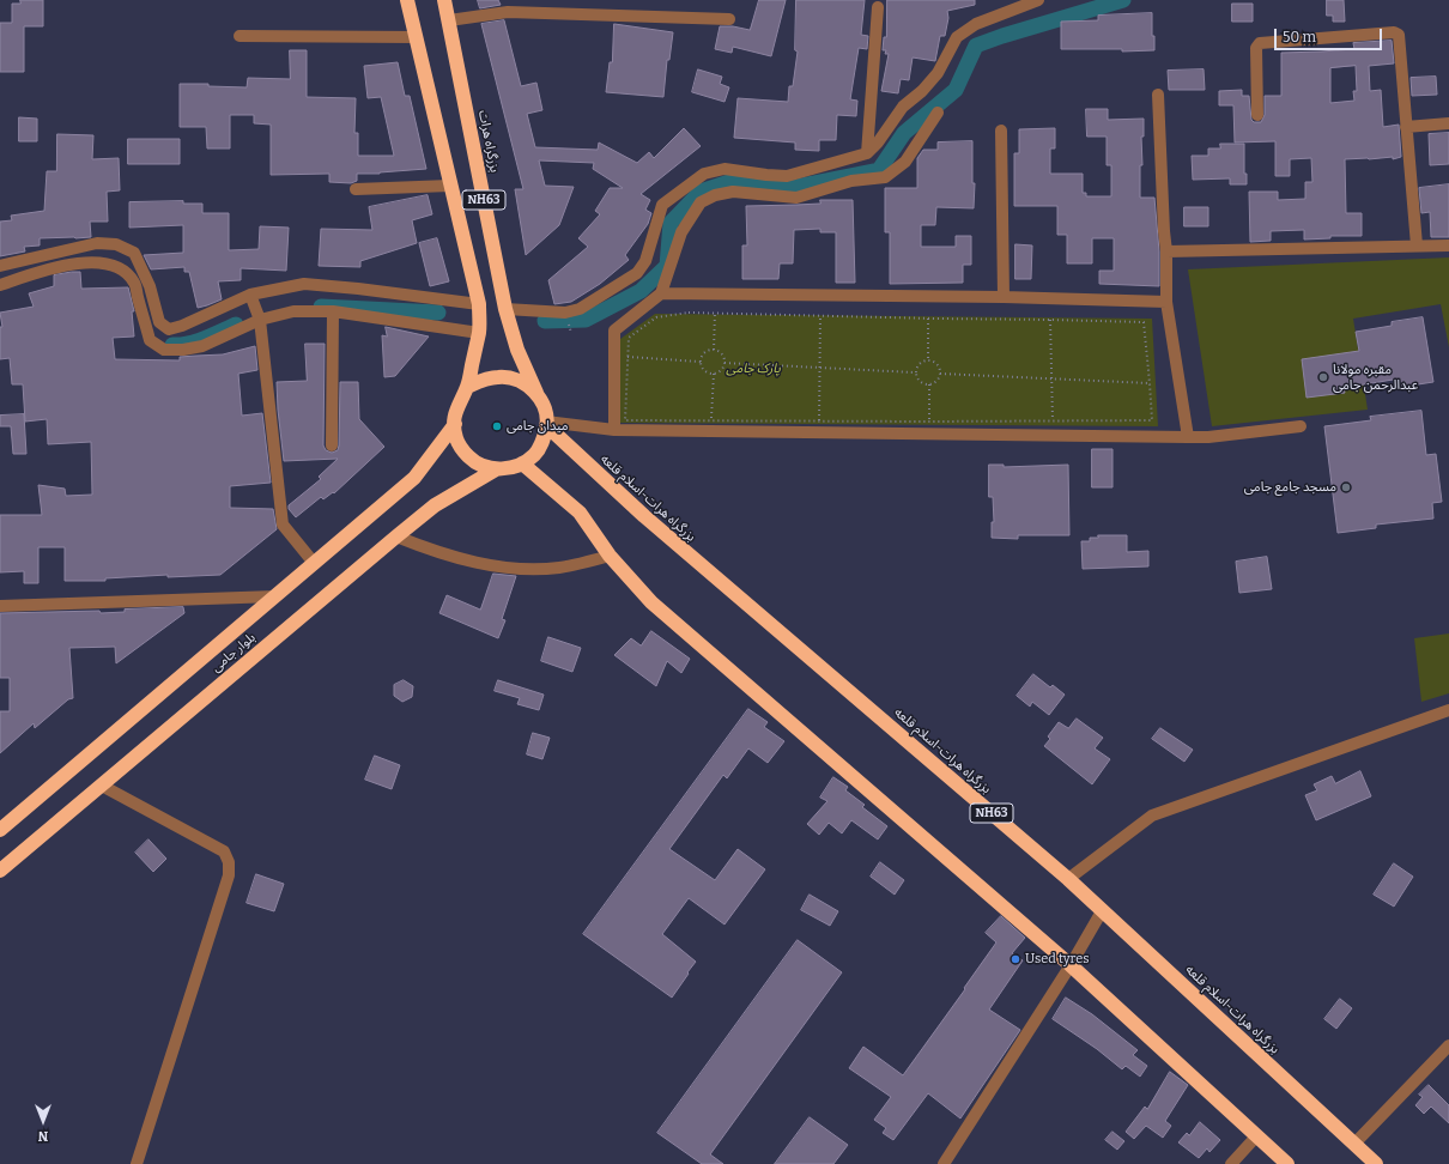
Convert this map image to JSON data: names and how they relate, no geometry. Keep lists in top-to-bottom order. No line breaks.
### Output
{"streets":{"highway":["بزرگراه هرات","NH63","بزرگراه هرات-اسلام قلعه","بلوار جامی"]},"crossings":[["بزرگراه هرات","NH63"],["بزرگراه هرات","بزرگراه هرات-اسلام قلعه"],["بزرگراه هرات","بلوار جامی"],["NH63","بزرگراه هرات-اسلام قلعه"],["NH63","بلوار جامی"],["بزرگراه هرات-اسلام قلعه","بلوار جامی"]],"parks":["پارک جامی"],"places":["مقبره مولانا عبدالرحمن جامی","میدان جامی","مسجد جامع جامی","Used tyres"],"scale_bar":"50 m","north":"bottom"}
